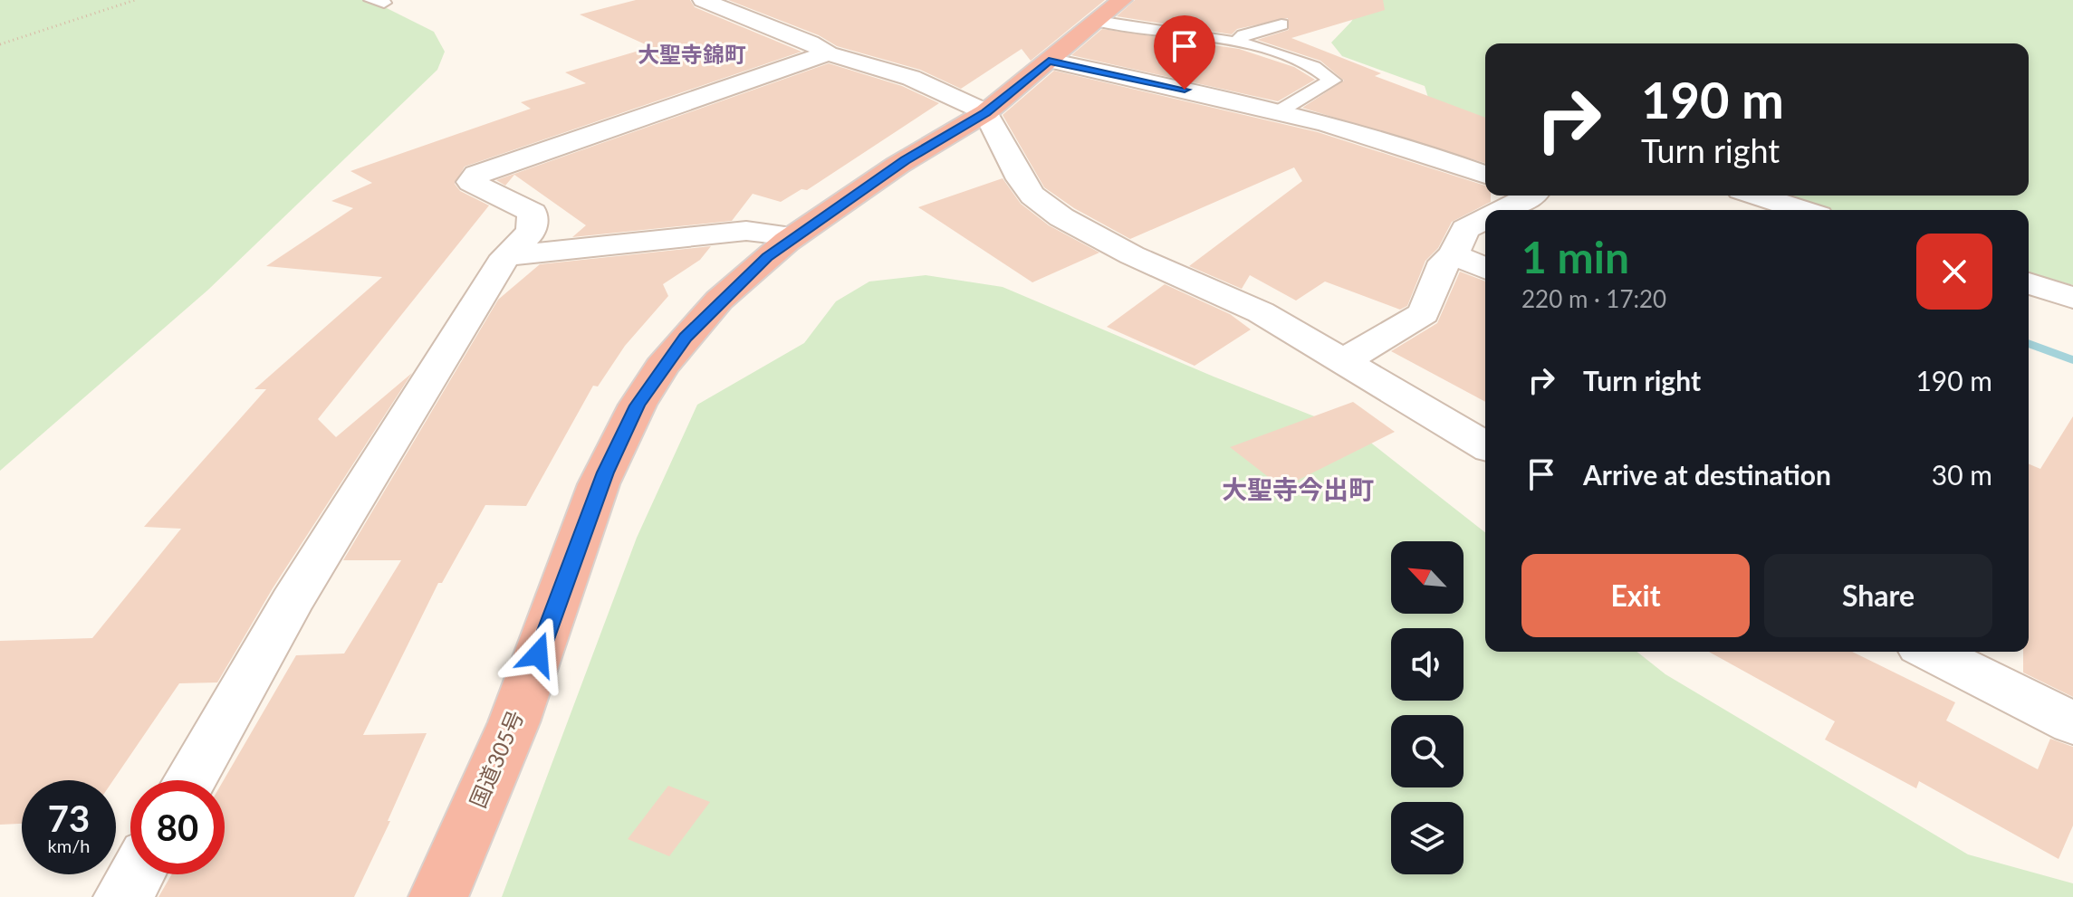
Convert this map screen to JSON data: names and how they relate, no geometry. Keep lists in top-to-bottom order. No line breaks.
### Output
{"streets":{"highway":["国道305号"]},"districts":["大聖寺錦町","大聖寺今出町"],"north":"top left","page":{"turn":["190 m","Turn right"],"heading":["1 min","220 m · 17:20"],"list":[{"name":"Turn right","value":"190 m"},{"name":"Arrive at destination","value":"30 m"}],"buttons":["Exit","Share"],"speed":"73 km/h","limit":"80"}}
